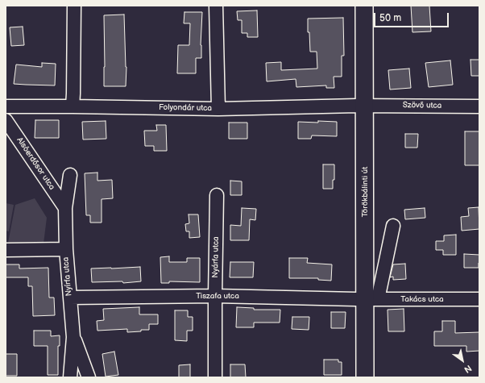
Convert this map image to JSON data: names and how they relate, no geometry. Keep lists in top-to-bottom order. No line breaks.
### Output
{"streets":{"main road":["Törökbálinti út"],"street":["Szövő utca","Folyondár utca","Alsóerdősor utca","Nyárfa utca","Nyírfa utca","Tiszafa utca","Takács utca"]},"crossings":[["Szövő utca","Folyondár utca"],["Szövő utca","Törökbálinti út"],["Folyondár utca","Törökbálinti út"],["Alsóerdősor utca","Nyírfa utca"],["Törökbálinti út","Tiszafa utca"],["Törökbálinti út","Takács utca"],["Nyárfa utca","Tiszafa utca"],["Nyírfa utca","Tiszafa utca"],["Tiszafa utca","Takács utca"]],"scale_bar":"50 m","north":"bottom right"}
